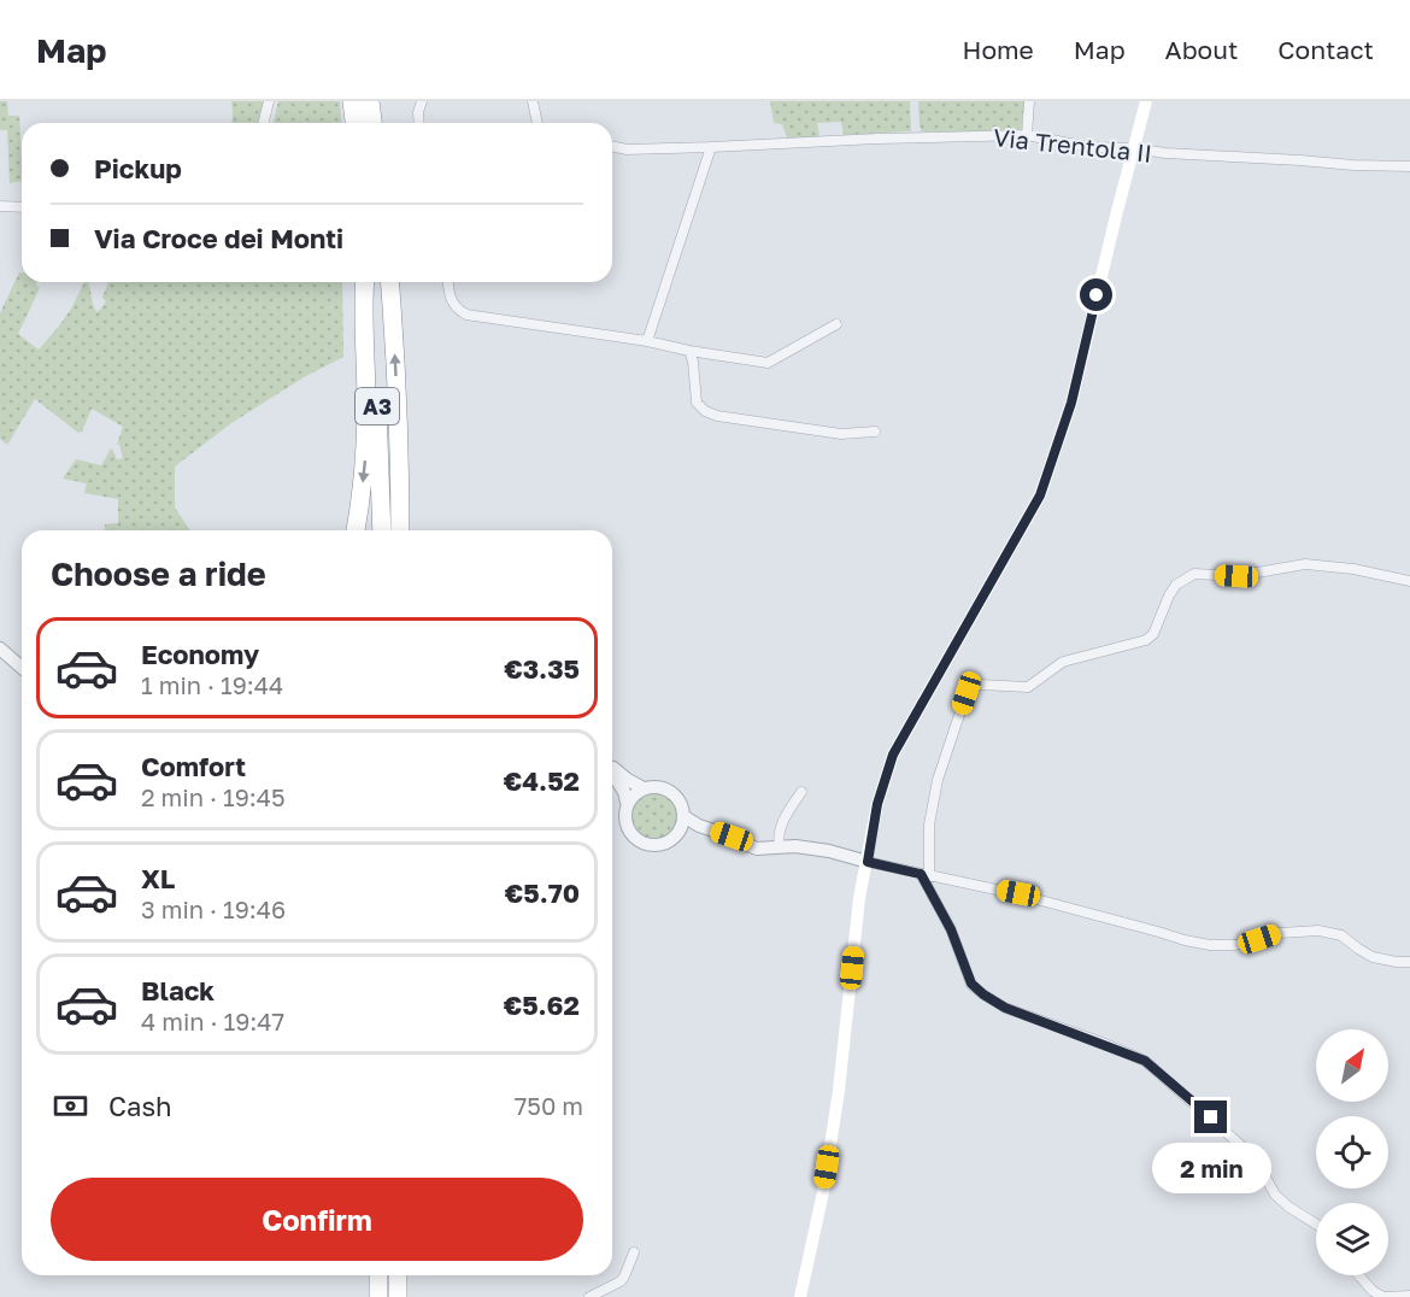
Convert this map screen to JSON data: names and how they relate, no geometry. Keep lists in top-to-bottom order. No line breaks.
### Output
{"streets":{"highway":["A3"],"street":["Via Trentola II"]},"north":"top right","page":{"header":"Map","nav":["Home","Map","About","Contact"],"banner":["Pickup","Via Croce dei Monti"],"heading":"Choose a ride","list":[{"name":"Economy","note":"1 min · 19:44","value":"€3.35"},{"name":"Comfort","note":"2 min · 19:45","value":"€4.52"},{"name":"XL","note":"3 min · 19:46","value":"€5.70"},{"name":"Black","note":"4 min · 19:47","value":"€5.62"}],"pay":["Cash","750 m"],"bubble":"2 min","buttons":"Confirm"}}
